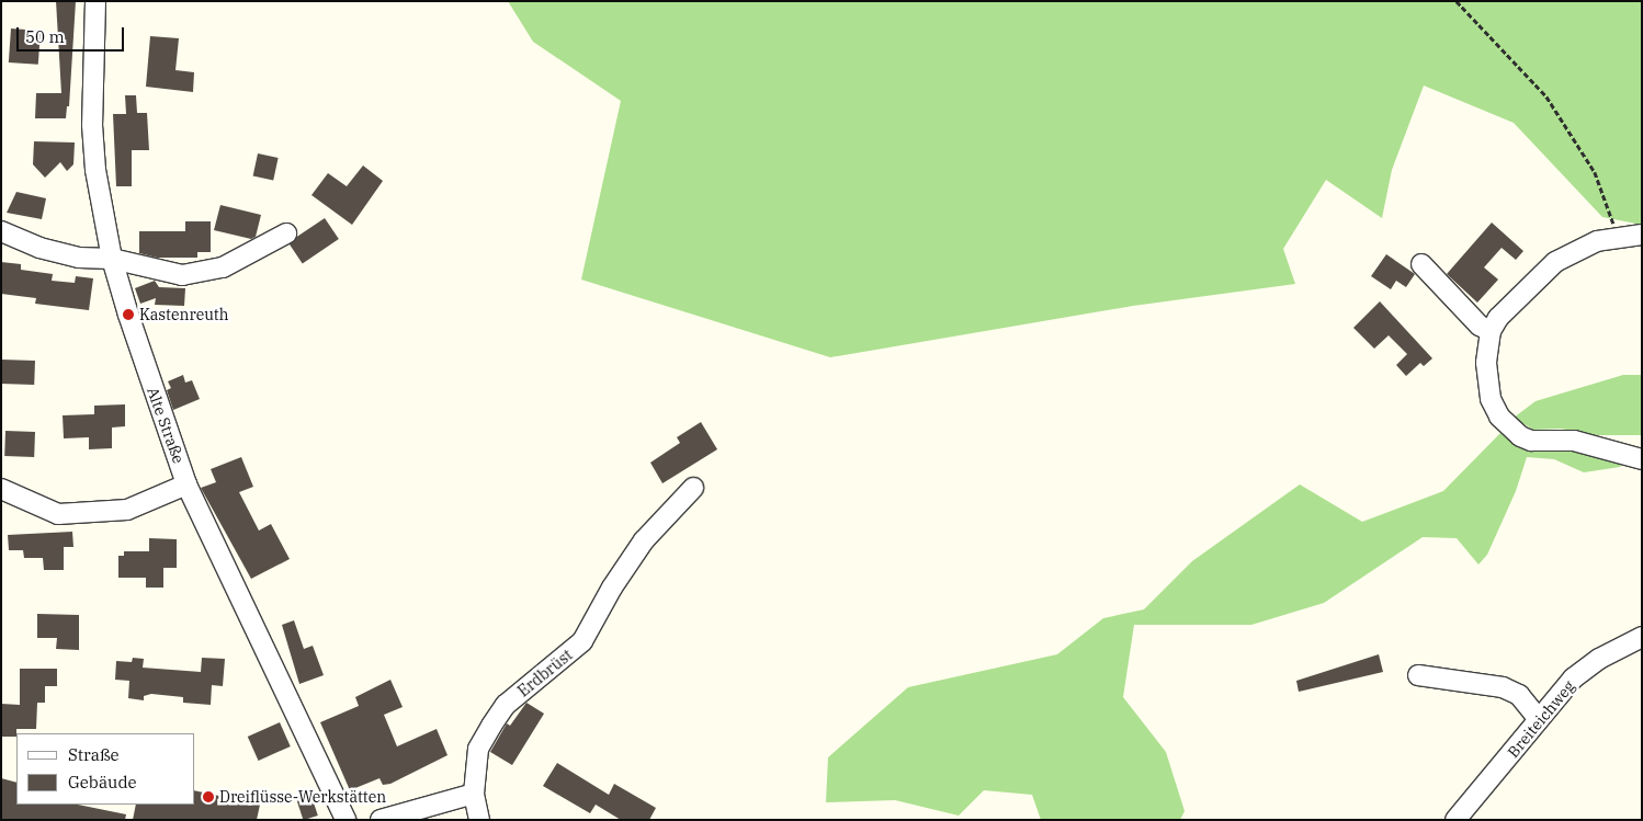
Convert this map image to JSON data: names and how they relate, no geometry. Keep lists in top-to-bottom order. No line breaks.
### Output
{"streets":{"street":["Alte Straße","Erdbrüst","Breiteichweg"]},"places":["Kastenreuth","Dreiflüsse-Werkstätten"],"legend":["Straße","Gebäude"],"scale_bar":"50 m"}
